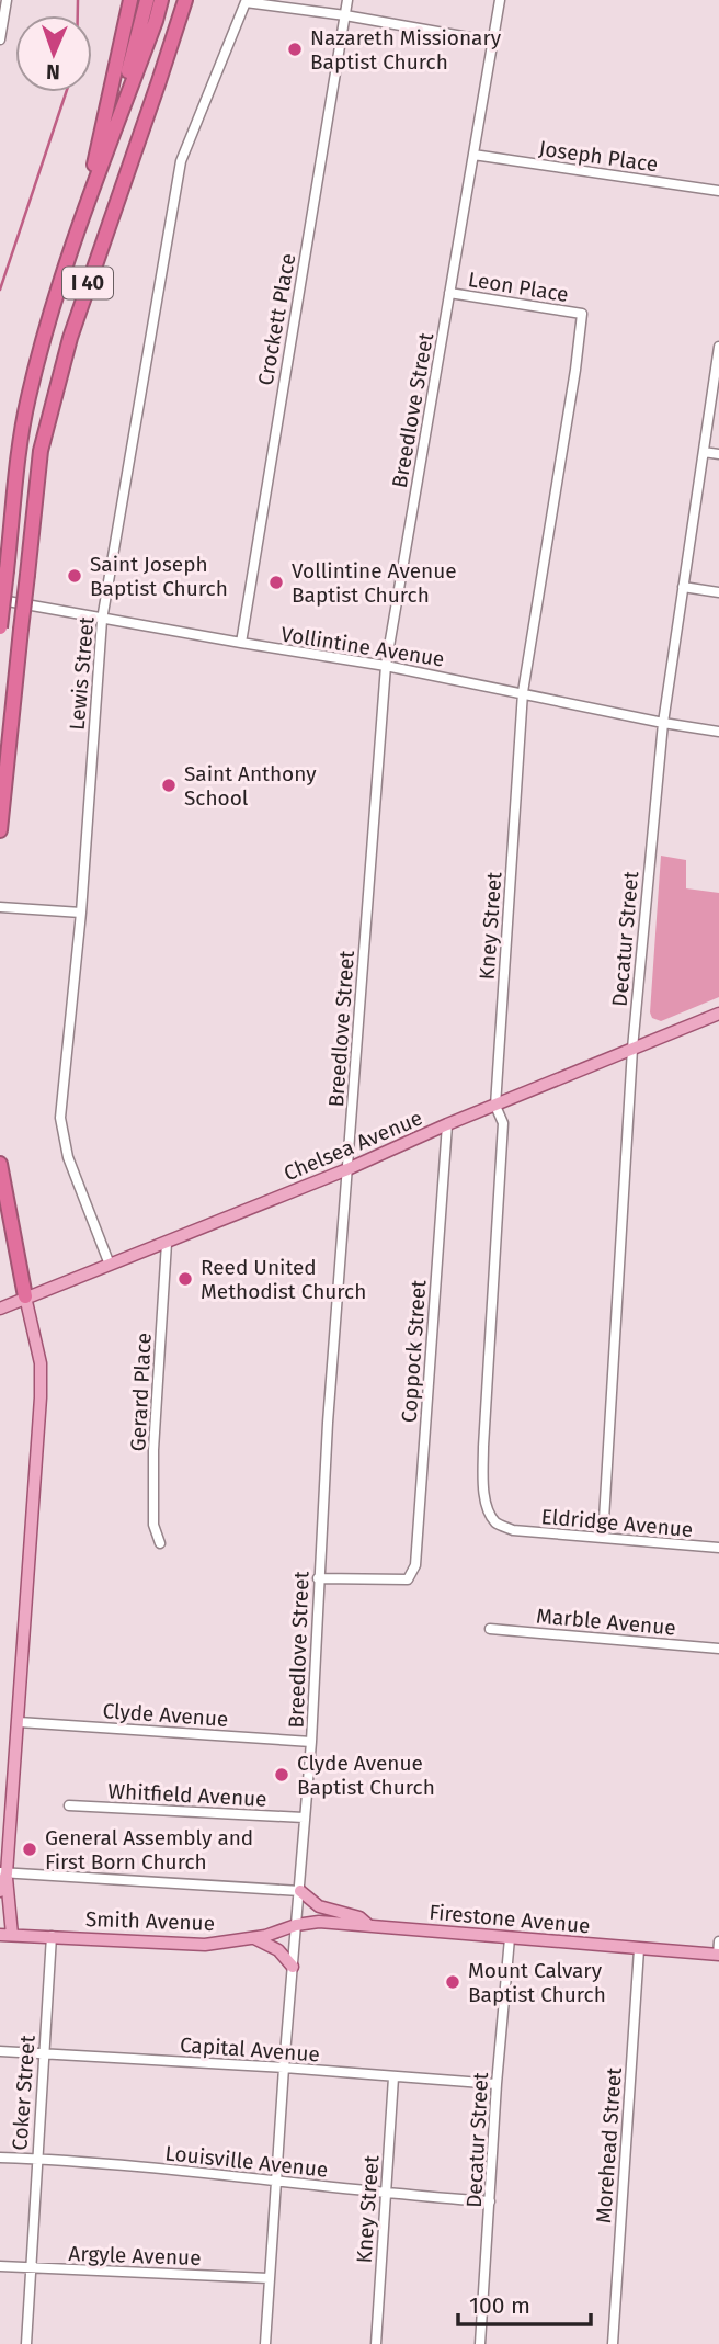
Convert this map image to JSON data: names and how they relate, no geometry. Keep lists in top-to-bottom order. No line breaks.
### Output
{"streets":{"highway":["I 40"],"main road":["Chelsea Avenue","Firestone Avenue","Smith Avenue"],"street":["Joseph Place","Leon Place","Crockett Place","Breedlove Street","Vollintine Avenue","Lewis Street","Kney Street","Decatur Street","Coppock Street","Gerard Place","Eldridge Avenue","Marble Avenue","Clyde Avenue","Whitfield Avenue","Capital Avenue","Coker Street","Morehead Street","Louisville Avenue","Argyle Avenue"]},"crossings":[["Joseph Place","Breedlove Street"],["Leon Place","Breedlove Street"],["Leon Place","Kney Street"],["Crockett Place","Vollintine Avenue"],["Crockett Place","Lewis Street"],["Breedlove Street","Vollintine Avenue"],["Breedlove Street","Chelsea Avenue"],["Breedlove Street","Coppock Street"],["Breedlove Street","Clyde Avenue"],["Breedlove Street","Whitfield Avenue"],["Breedlove Street","Firestone Avenue"],["Breedlove Street","Smith Avenue"],["Breedlove Street","Capital Avenue"],["Breedlove Street","Louisville Avenue"],["Breedlove Street","Argyle Avenue"],["Vollintine Avenue","Lewis Street"],["Vollintine Avenue","Kney Street"],["Vollintine Avenue","Decatur Street"],["Lewis Street","Chelsea Avenue"],["Kney Street","Chelsea Avenue"],["Kney Street","Eldridge Avenue"],["Kney Street","Capital Avenue"],["Kney Street","Louisville Avenue"],["Decatur Street","Chelsea Avenue"],["Decatur Street","Eldridge Avenue"],["Decatur Street","Firestone Avenue"],["Decatur Street","Capital Avenue"],["Decatur Street","Louisville Avenue"],["Chelsea Avenue","Coppock Street"],["Chelsea Avenue","Gerard Place"],["Firestone Avenue","Smith Avenue"],["Firestone Avenue","Morehead Street"],["Smith Avenue","Coker Street"],["Capital Avenue","Coker Street"],["Coker Street","Louisville Avenue"],["Coker Street","Argyle Avenue"]],"places":["Nazareth Missionary Baptist Church","Saint Joseph Baptist Church","Vollintine Avenue Baptist Church","Saint Anthony School","Reed United Methodist Church","Clyde Avenue Baptist Church","General Assembly and First Born Church","Mount Calvary Baptist Church"],"scale_bar":"100 m","north":"bottom"}
